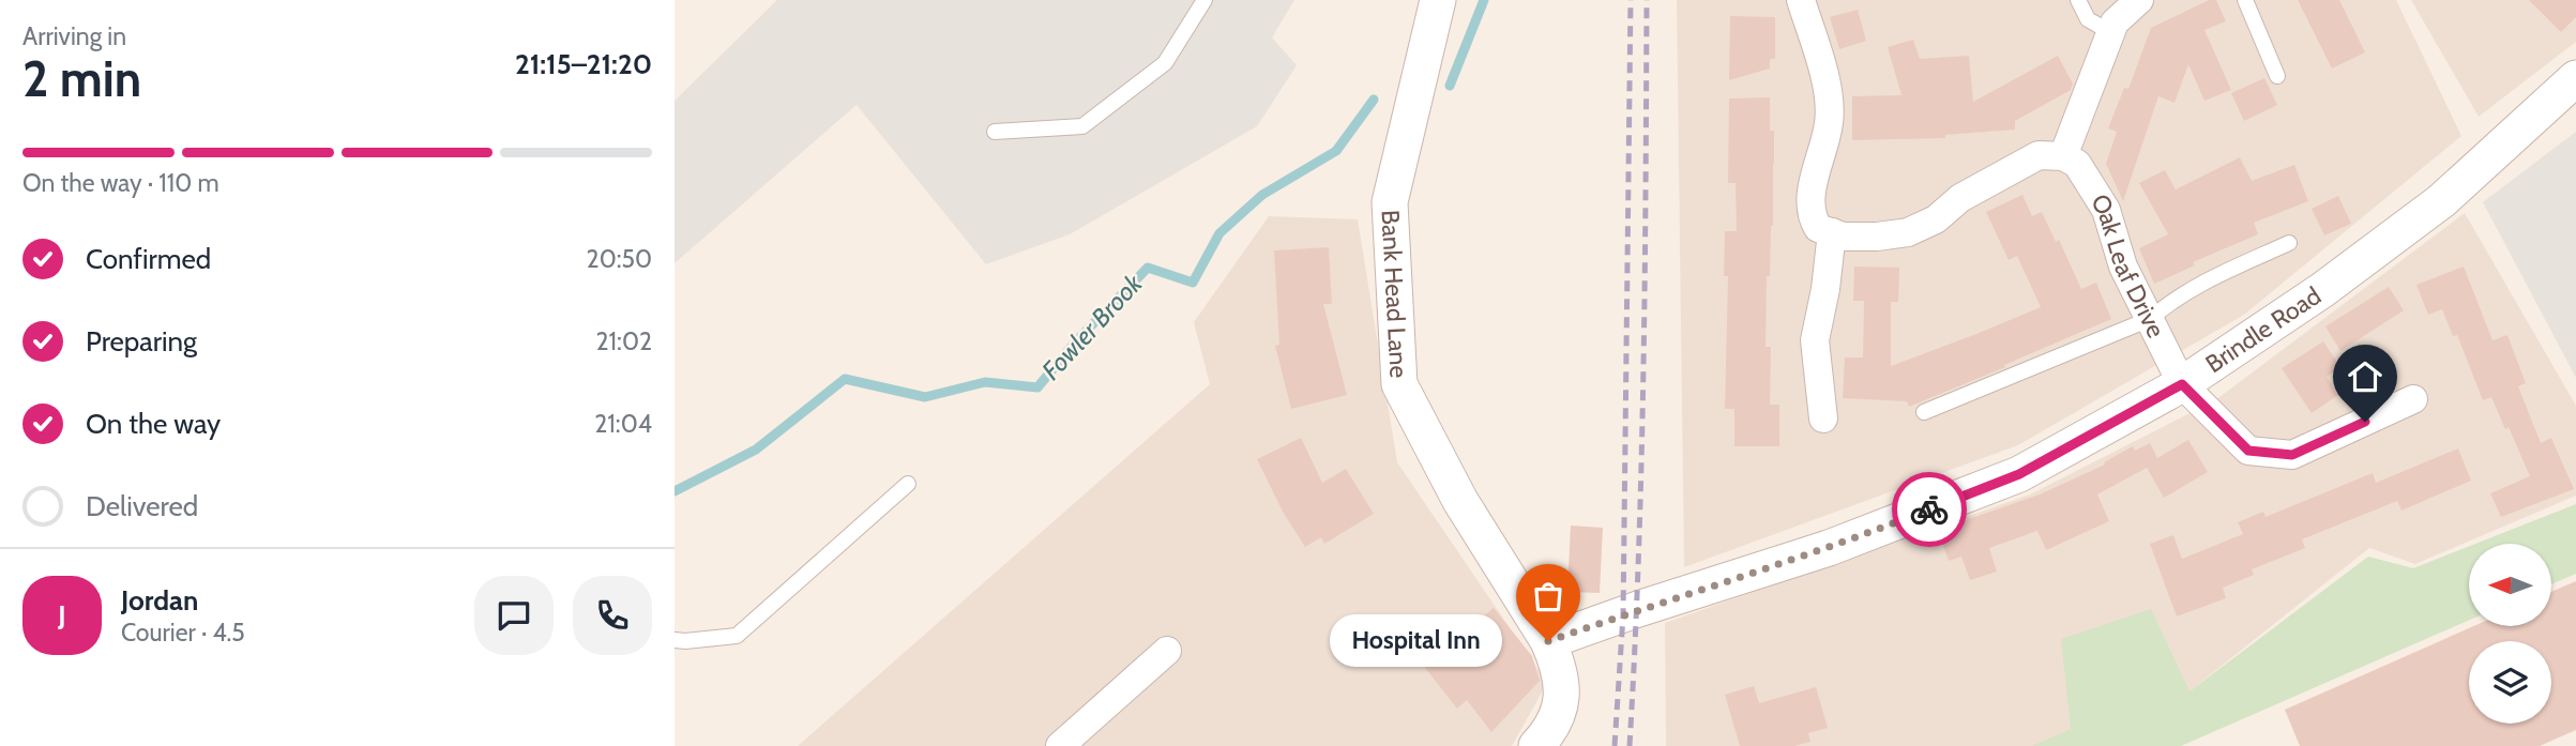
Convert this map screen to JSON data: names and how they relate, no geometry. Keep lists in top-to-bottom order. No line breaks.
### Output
{"streets":{"street":["Oak Leaf Drive","Bank Head Lane","Brindle Road"]},"crossings":[["Oak Leaf Drive","Brindle Road"],["Bank Head Lane","Brindle Road"]],"water":["Fowler Brook"],"places":["Hospital Inn"],"north":"left","page":{"heading":["2 min","Arriving in","21:15–21:20"],"panel":["Jordan","Courier · 4.5"],"bar":"On the way · 110 m","list":[["Confirmed","20:50"],["Preparing","21:02"],["On the way","21:04"],"Delivered"],"round":"J","bubble":"Hospital Inn"}}
